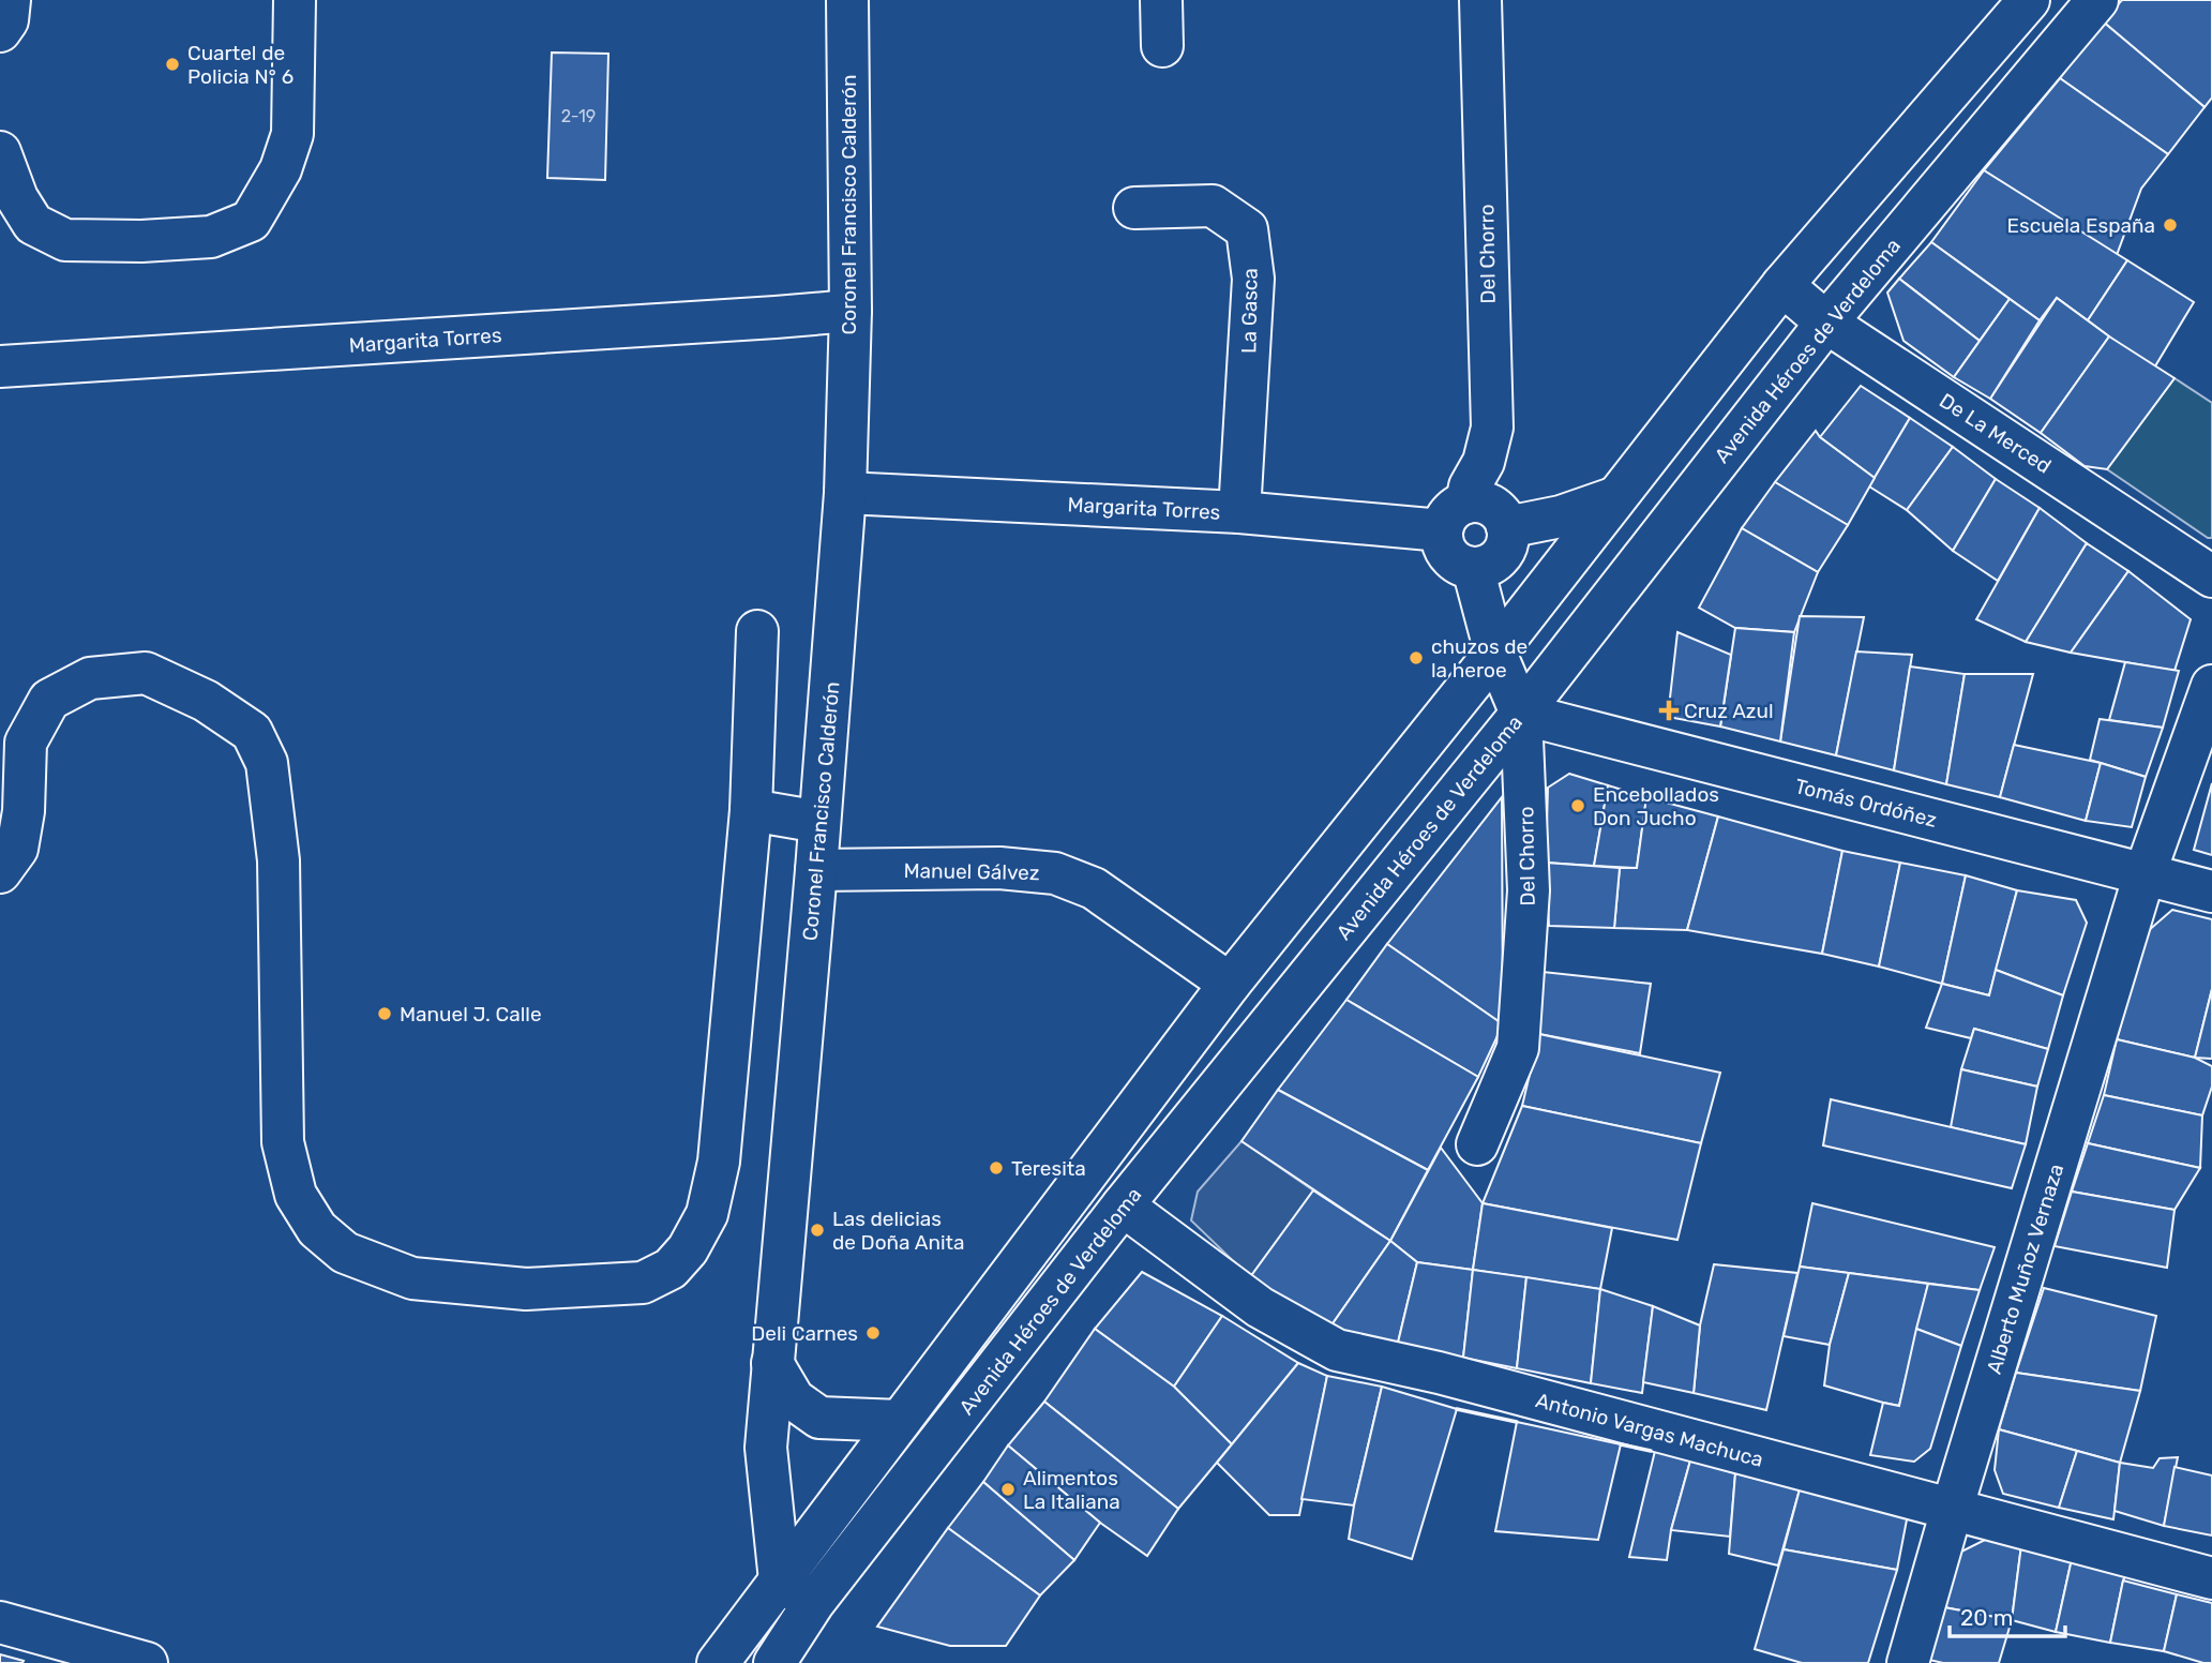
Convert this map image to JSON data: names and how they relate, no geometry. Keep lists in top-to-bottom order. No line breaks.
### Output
{"streets":{"street":["Coronel Francisco Calderón","Del Chorro","La Gasca","Margarita Torres","Avenida Héroes de Verdeloma","De La Merced","Tomás Ordóñez","Manuel Gálvez","Alberto Muñoz Vernaza","Antonio Vargas Machuca"]},"crossings":[["Coronel Francisco Calderón","Margarita Torres"],["Coronel Francisco Calderón","Manuel Gálvez"],["Del Chorro","Margarita Torres"],["Del Chorro","Avenida Héroes de Verdeloma"],["Del Chorro","Tomás Ordóñez"],["La Gasca","Margarita Torres"],["Avenida Héroes de Verdeloma","De La Merced"],["Avenida Héroes de Verdeloma","Tomás Ordóñez"],["Avenida Héroes de Verdeloma","Antonio Vargas Machuca"],["Tomás Ordóñez","Alberto Muñoz Vernaza"],["Alberto Muñoz Vernaza","Antonio Vargas Machuca"]],"places":{"other":["Cuartel de Policia N° 6","Escuela España","chuzos de la heroe","Encebollados Don Jucho","Manuel J. Calle","Teresita","Las delicias de Doña Anita","Deli Carnes","Alimentos La Italiana"],"health":["Cruz Azul"]},"house_numbers":["2-19"],"scale_bar":"20 m"}
